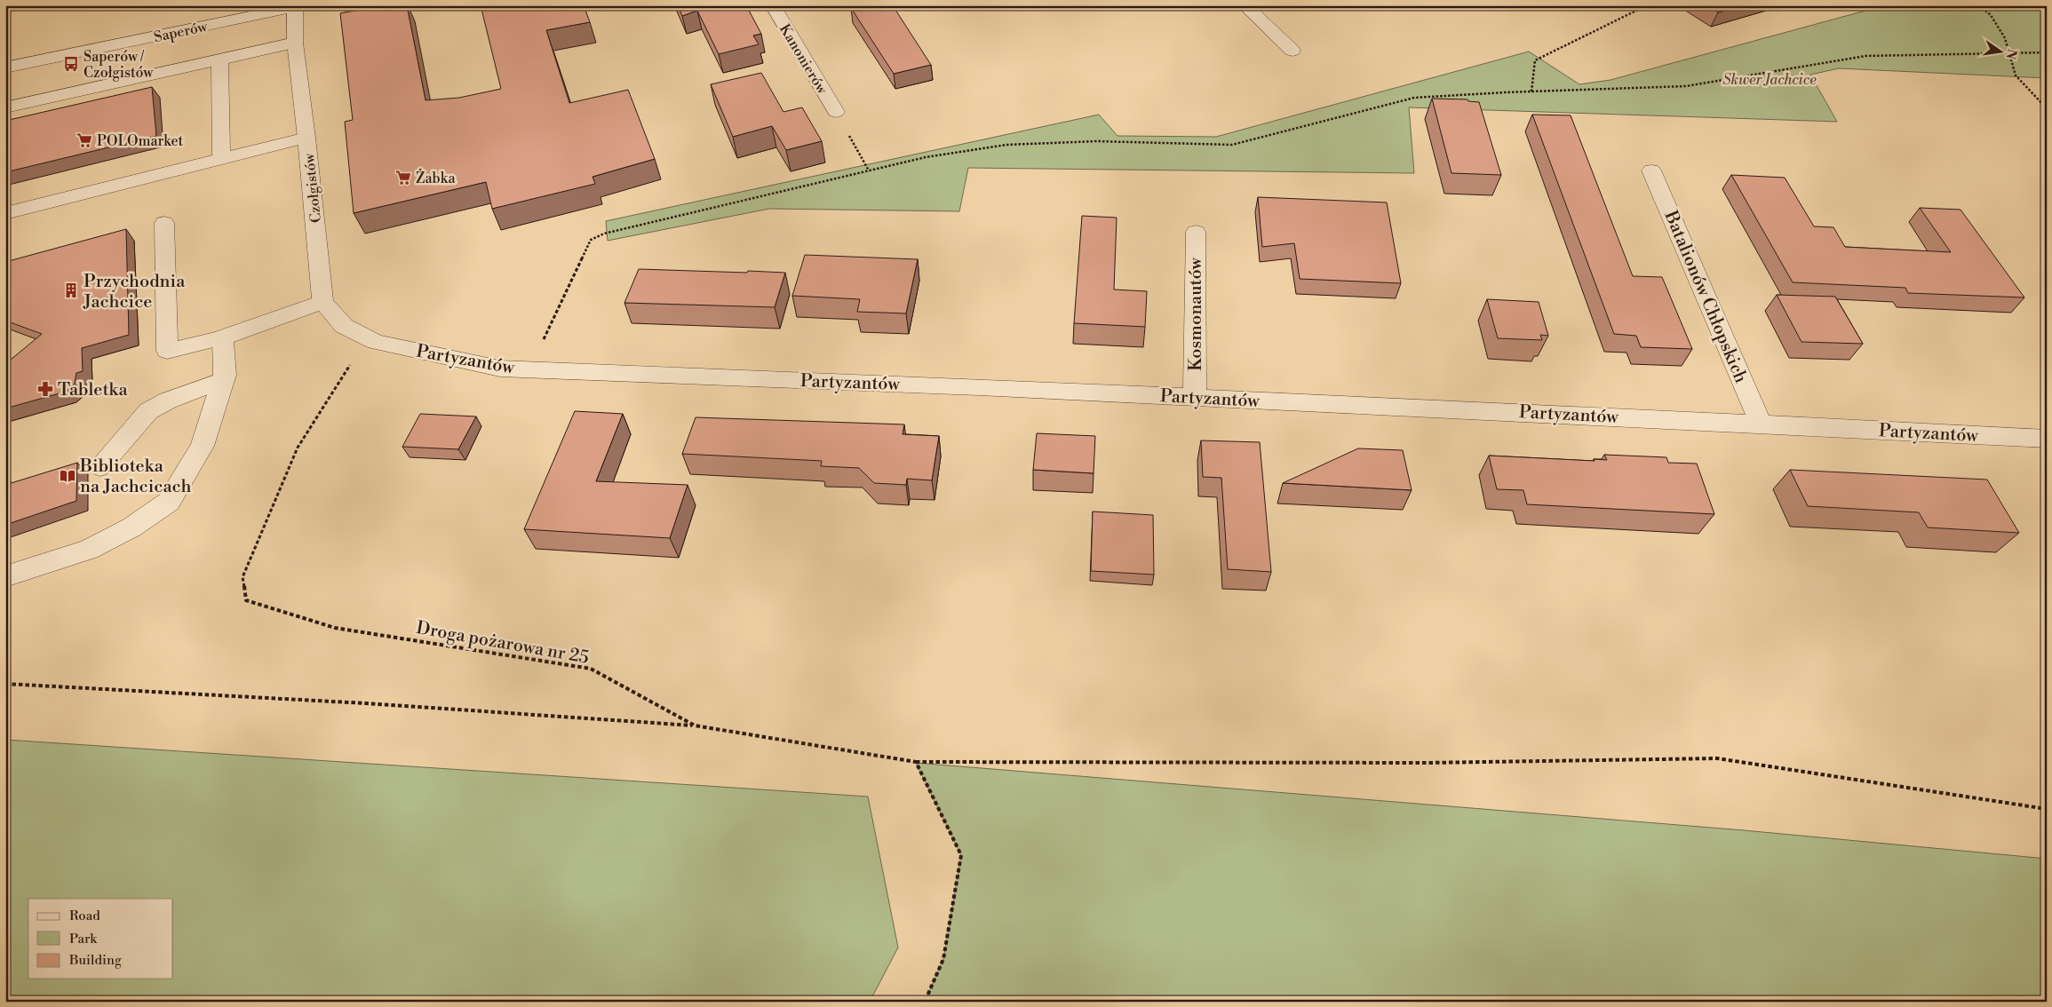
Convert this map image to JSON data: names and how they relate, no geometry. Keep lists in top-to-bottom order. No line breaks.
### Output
{"streets":{"street":["Saperów","Kanonierów","Czołgistów","Batalionów Chłopskich","Kosmonautów","Partyzantów"],"path":["Droga pożarowa nr 25"]},"crossings":[["Saperów","Czołgistów"],["Batalionów Chłopskich","Partyzantów"],["Kosmonautów","Partyzantów"],["Partyzantów","Droga pożarowa nr 25"]],"parks":["Skwer Jachcice"],"places":{"bus stop":["Saperów / Czołgistów"],"supermarket":["POLOmarket","Żabka"],"building":["Przychodnia Jachcice"],"pharmacy":["Tabletka"],"library":["Biblioteka na Jachcicach"]},"legend":["Road","Park","Building"],"north":"right"}
